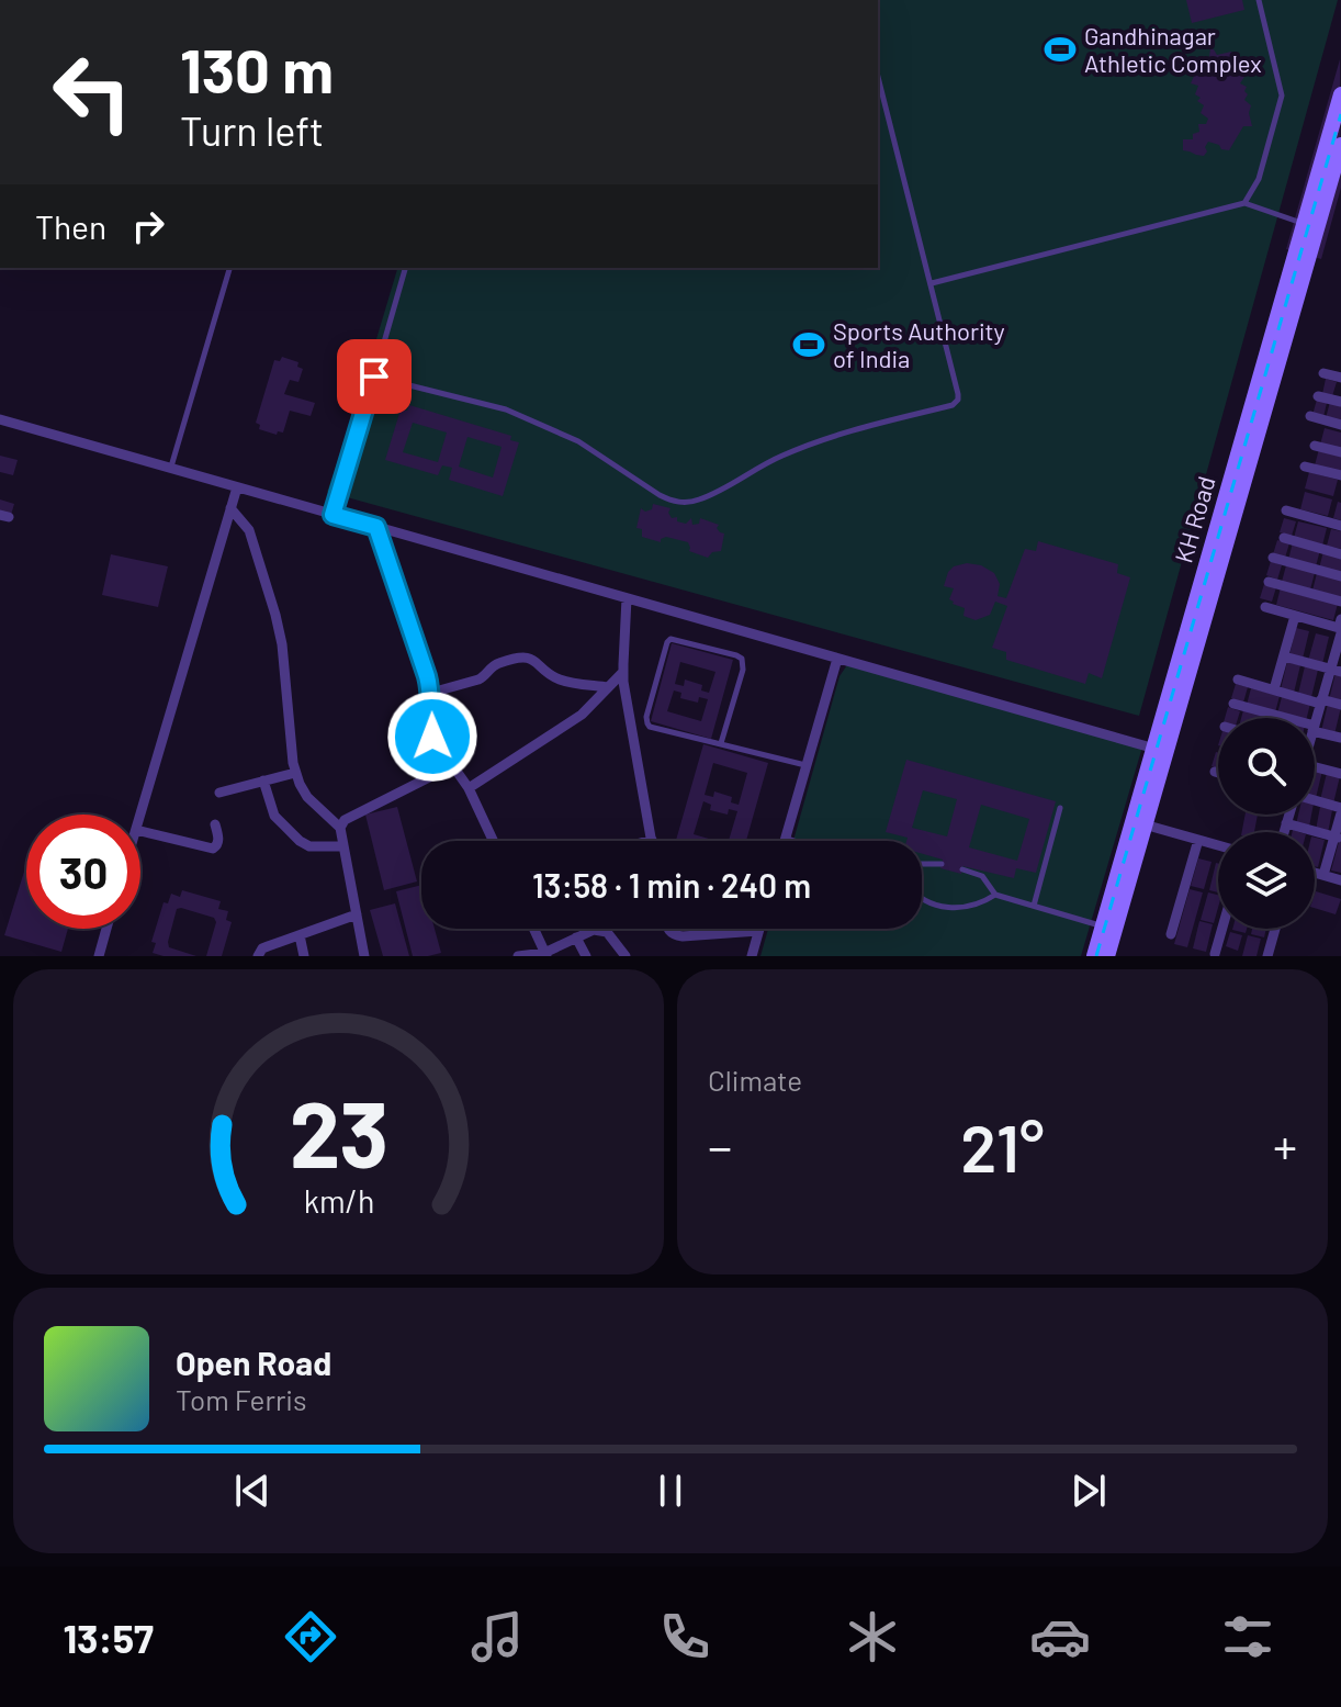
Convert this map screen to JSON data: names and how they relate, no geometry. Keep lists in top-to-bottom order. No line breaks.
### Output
{"streets":{"main road":["KH Road"]},"places":{"sports":["Gandhinagar Athletic Complex","Sports Authority of India"]},"page":{"turn":["130 m","Turn left"],"then":"Then","limit":"30","trip":"13:58 · 1 min · 240 m","tile":"Climate","heat":["−","21°","+"],"song":["Open Road","Tom Ferris"],"tabs":"13:57","gauge":["23","km/h"]}}
